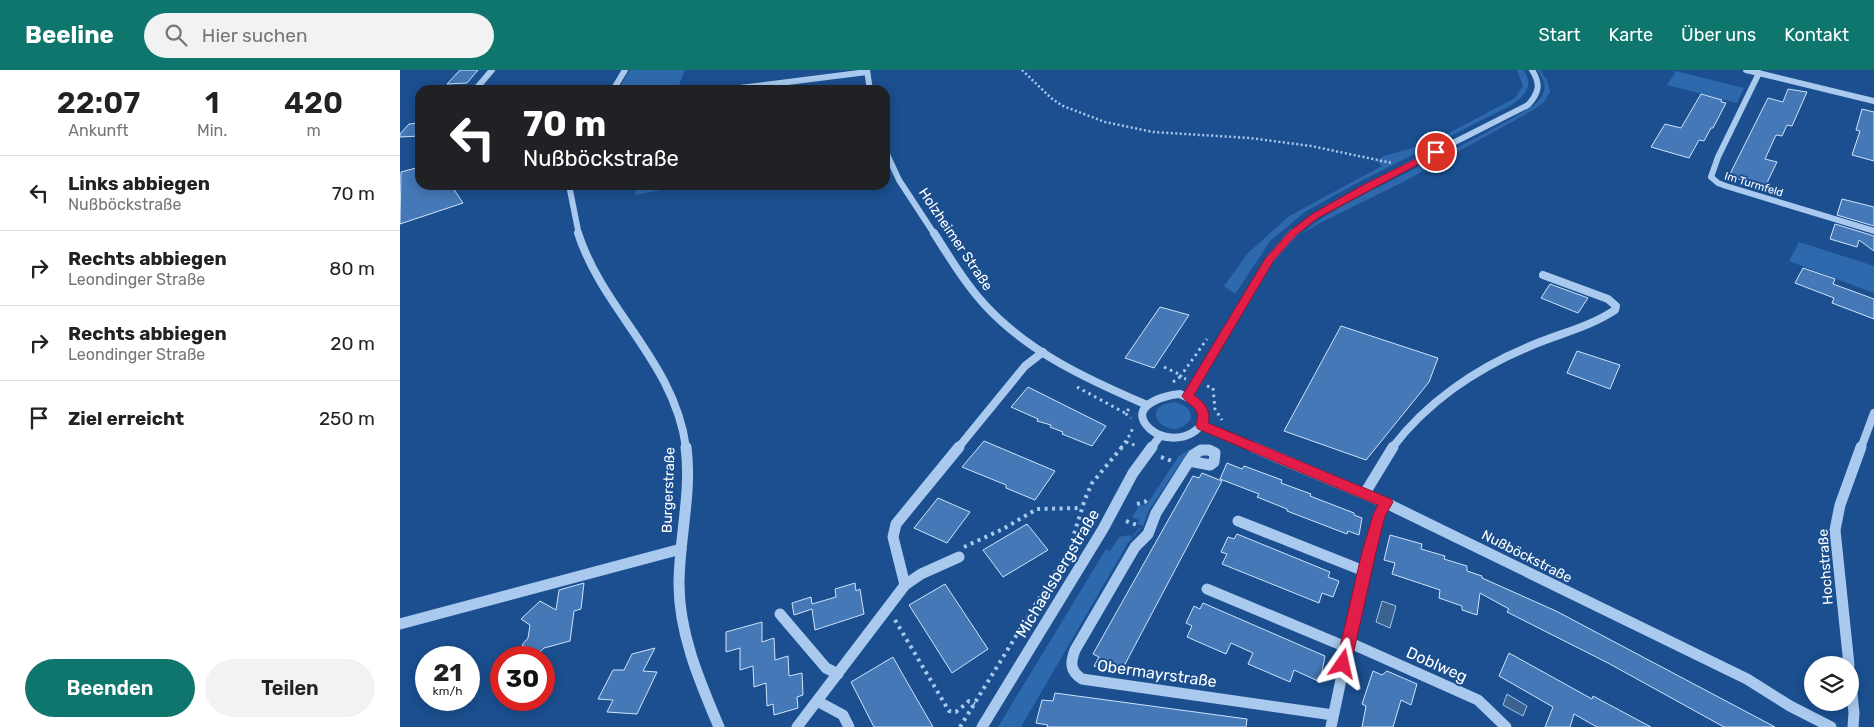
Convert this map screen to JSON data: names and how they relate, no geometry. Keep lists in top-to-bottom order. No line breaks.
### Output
{"streets":{"street":["Im Turmfeld","Holzheimer Straße","Burgerstraße","Nußböckstraße","Hochstraße","Michaelsbergstraße","Doblweg","Obermayrstraße"]},"crossings":[["Holzheimer Straße","Nußböckstraße"],["Holzheimer Straße","Michaelsbergstraße"],["Nußböckstraße","Michaelsbergstraße"]],"page":{"header":"Beeline","search":"Hier suchen","nav":["Start","Karte","Über uns","Kontakt"],"eta":["22:07","Ankunft","1","Min.","420","m"],"turn":["70 m","Nußböckstraße"],"list":[{"name":"Links abbiegen","note":"Nußböckstraße","value":"70 m"},{"name":"Rechts abbiegen","note":"Leondinger Straße","value":"80 m"},{"name":"Rechts abbiegen","note":"Leondinger Straße","value":"20 m"},{"name":"Ziel erreicht","value":"250 m"}],"speed":"21 km/h","limit":"30","buttons":["Beenden","Teilen"]}}
